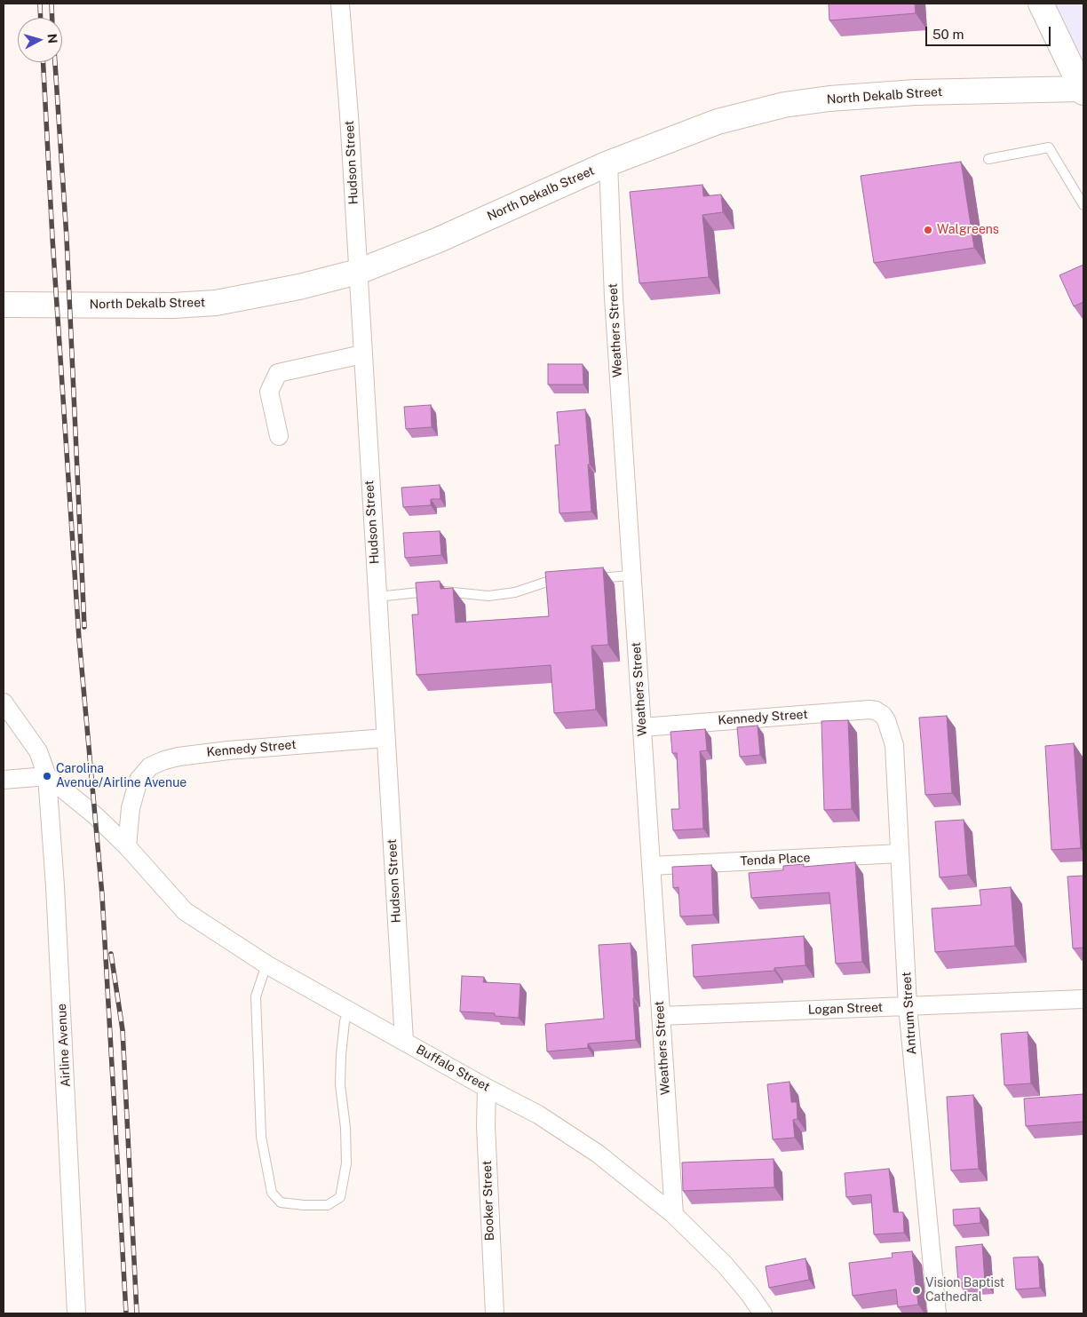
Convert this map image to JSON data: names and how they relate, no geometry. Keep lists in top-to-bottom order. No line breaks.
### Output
{"streets":{"main road":["North Dekalb Street"],"street":["Hudson Street","Weathers Street","Kennedy Street","Tenda Place","Logan Street","Antrum Street","Airline Avenue","Buffalo Street","Booker Street"]},"crossings":[["North Dekalb Street","Hudson Street"],["North Dekalb Street","Weathers Street"],["Hudson Street","Kennedy Street"],["Hudson Street","Buffalo Street"],["Weathers Street","Kennedy Street"],["Weathers Street","Tenda Place"],["Weathers Street","Logan Street"],["Weathers Street","Buffalo Street"],["Kennedy Street","Antrum Street"],["Kennedy Street","Buffalo Street"],["Tenda Place","Antrum Street"],["Logan Street","Antrum Street"],["Airline Avenue","Buffalo Street"],["Buffalo Street","Booker Street"]],"places":["Walgreens","Carolina Avenue/Airline Avenue","Vision Baptist Cathedral"],"scale_bar":"50 m","north":"right"}
